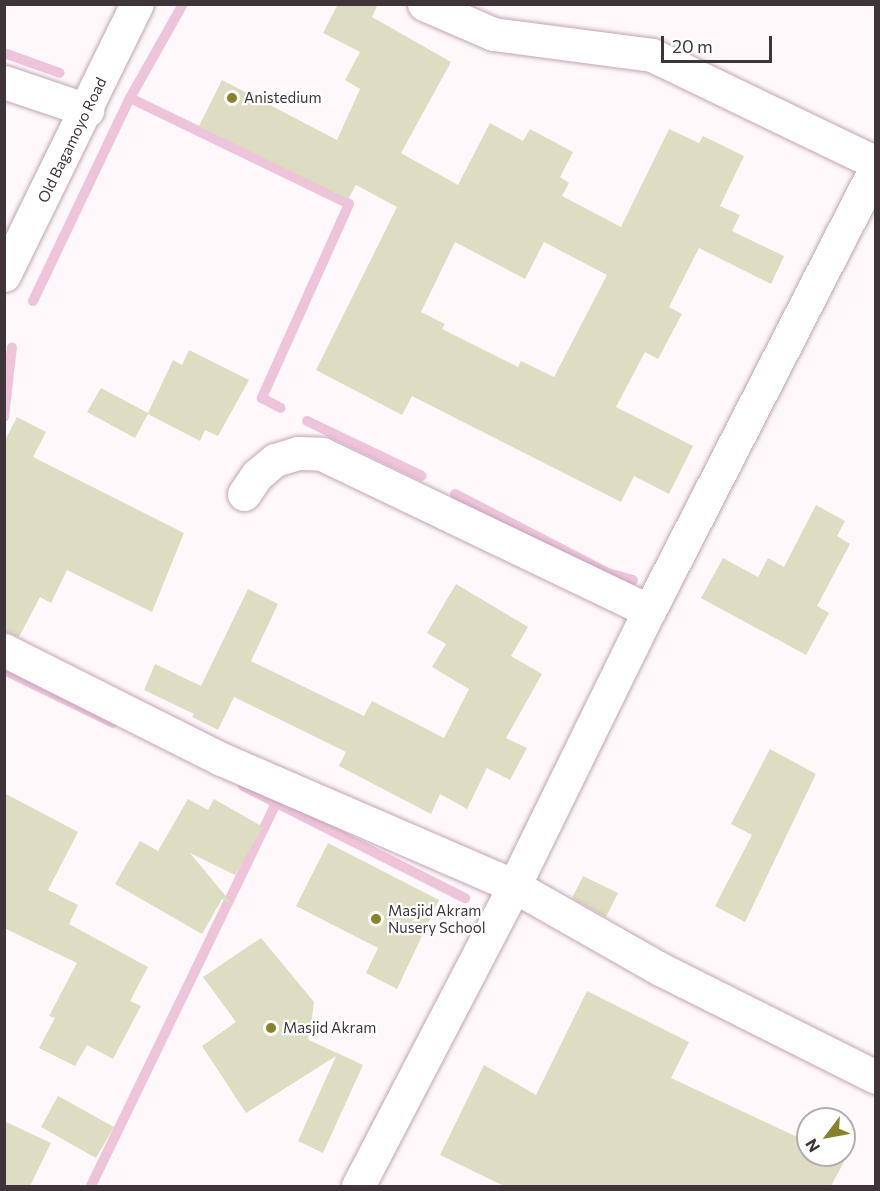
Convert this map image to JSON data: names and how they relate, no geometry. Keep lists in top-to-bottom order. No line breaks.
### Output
{"streets":{"street":["Old Bagamoyo Road"]},"places":["Anistedium","Masjid Akram Nusery School","Masjid Akram"],"scale_bar":"20 m","north":"bottom left"}
